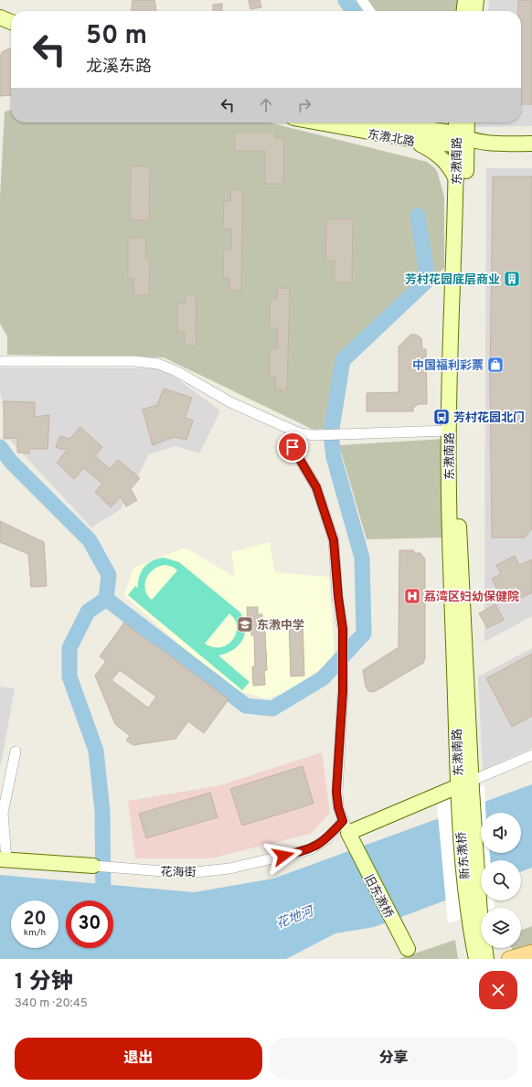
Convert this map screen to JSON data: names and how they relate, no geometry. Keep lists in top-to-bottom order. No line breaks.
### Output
{"streets":{"street":["东漖北路","东漖南路","新东漖桥","花海街","旧东漖桥"]},"crossings":[["东漖北路","东漖南路"],["东漖南路","新东漖桥"],["花海街","旧东漖桥"]],"water":["花地河"],"places":{"building":["芳村花园底层商业"],"shop":["中国福利彩票"],"bus stop":["芳村花园北门"],"hospital":["荔湾区妇幼保健院"],"school or university":["东漖中学"]},"page":{"turn":["50 m","龙溪东路"],"speed":"20 km/h","limit":"30","heading":["1 分钟","340 m · 20:45"],"buttons":["退出","分享"]}}
